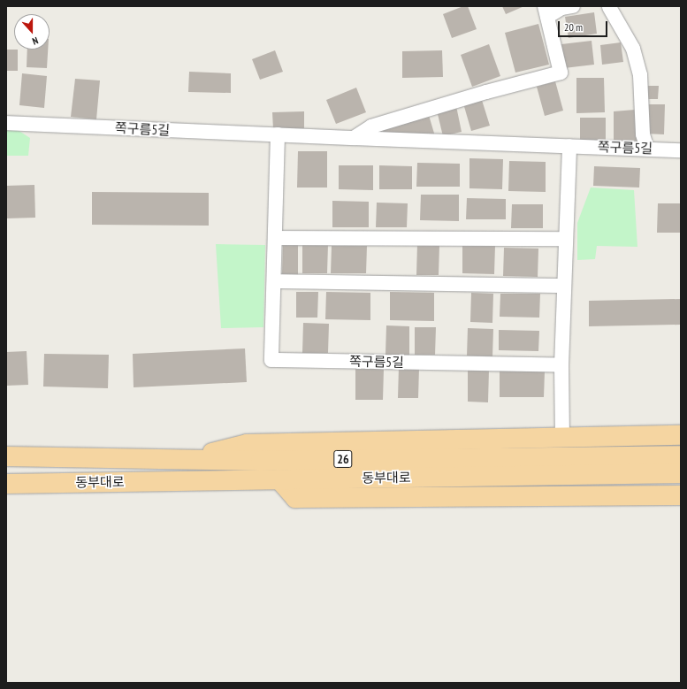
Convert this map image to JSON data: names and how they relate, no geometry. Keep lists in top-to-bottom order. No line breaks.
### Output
{"streets":{"main road":["26","동부대로"],"street":["쪽구름5길"]},"scale_bar":"20 m","north":"bottom"}
